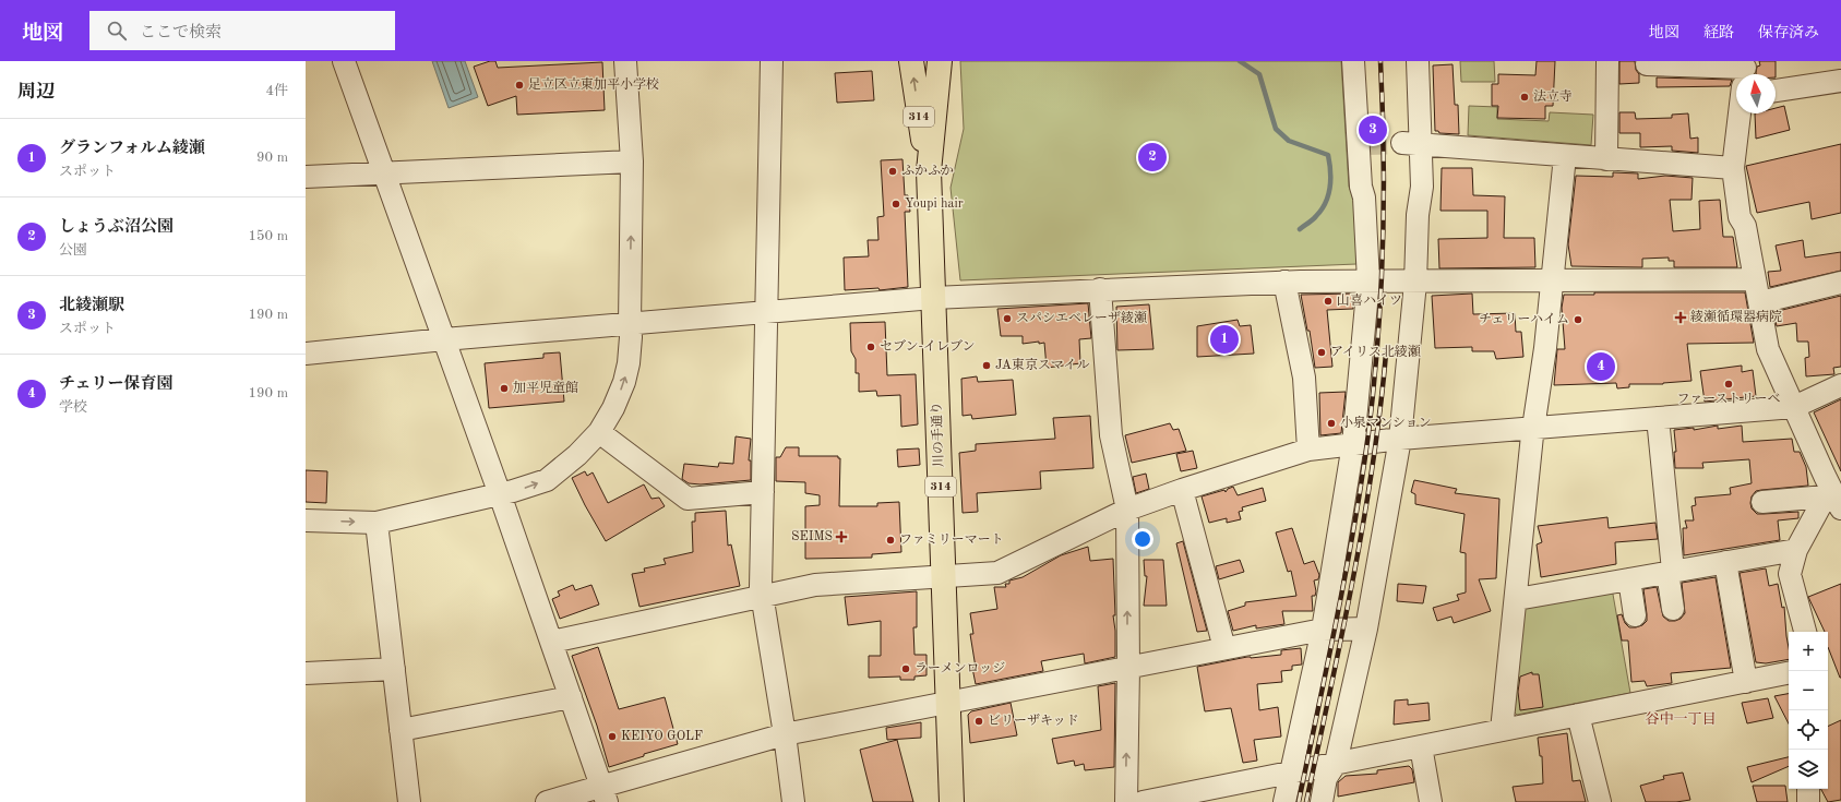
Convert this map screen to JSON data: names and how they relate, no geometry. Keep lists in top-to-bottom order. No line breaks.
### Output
{"streets":{"main road":["314","川の手通り"]},"districts":["谷中一丁目"],"places":{"other":["足立区立東加平小学校","法立寺","ふかふか","Youpi hair","山喜ハイツ","スパシエベレーザ綾瀬","チェリーハイム","セブン-イレブン","アイリス北綾瀬","JA東京スマイル","ファーストリーベ","加平児童館","小泉マンション","ファミリーマート","ラーメンロッジ","ビリーザキッド","KEIYO GOLF"],"health":["綾瀬循環器病院","SEIMS"]},"north":"top","page":{"header":"地図","search":"ここで検索","nav":["地図","経路","保存済み"],"heading":["周辺","4件"],"pins":["3","2","1","4"],"list":[{"mark":"1","name":"グランフォルム綾瀬","note":"スポット","value":"90 m"},{"mark":"2","name":"しょうぶ沼公園","note":"公園","value":"150 m"},{"mark":"3","name":"北綾瀬駅","note":"スポット","value":"190 m"},{"mark":"4","name":"チェリー保育園","note":"学校","value":"190 m"}],"map_buttons":["+","−"]}}
